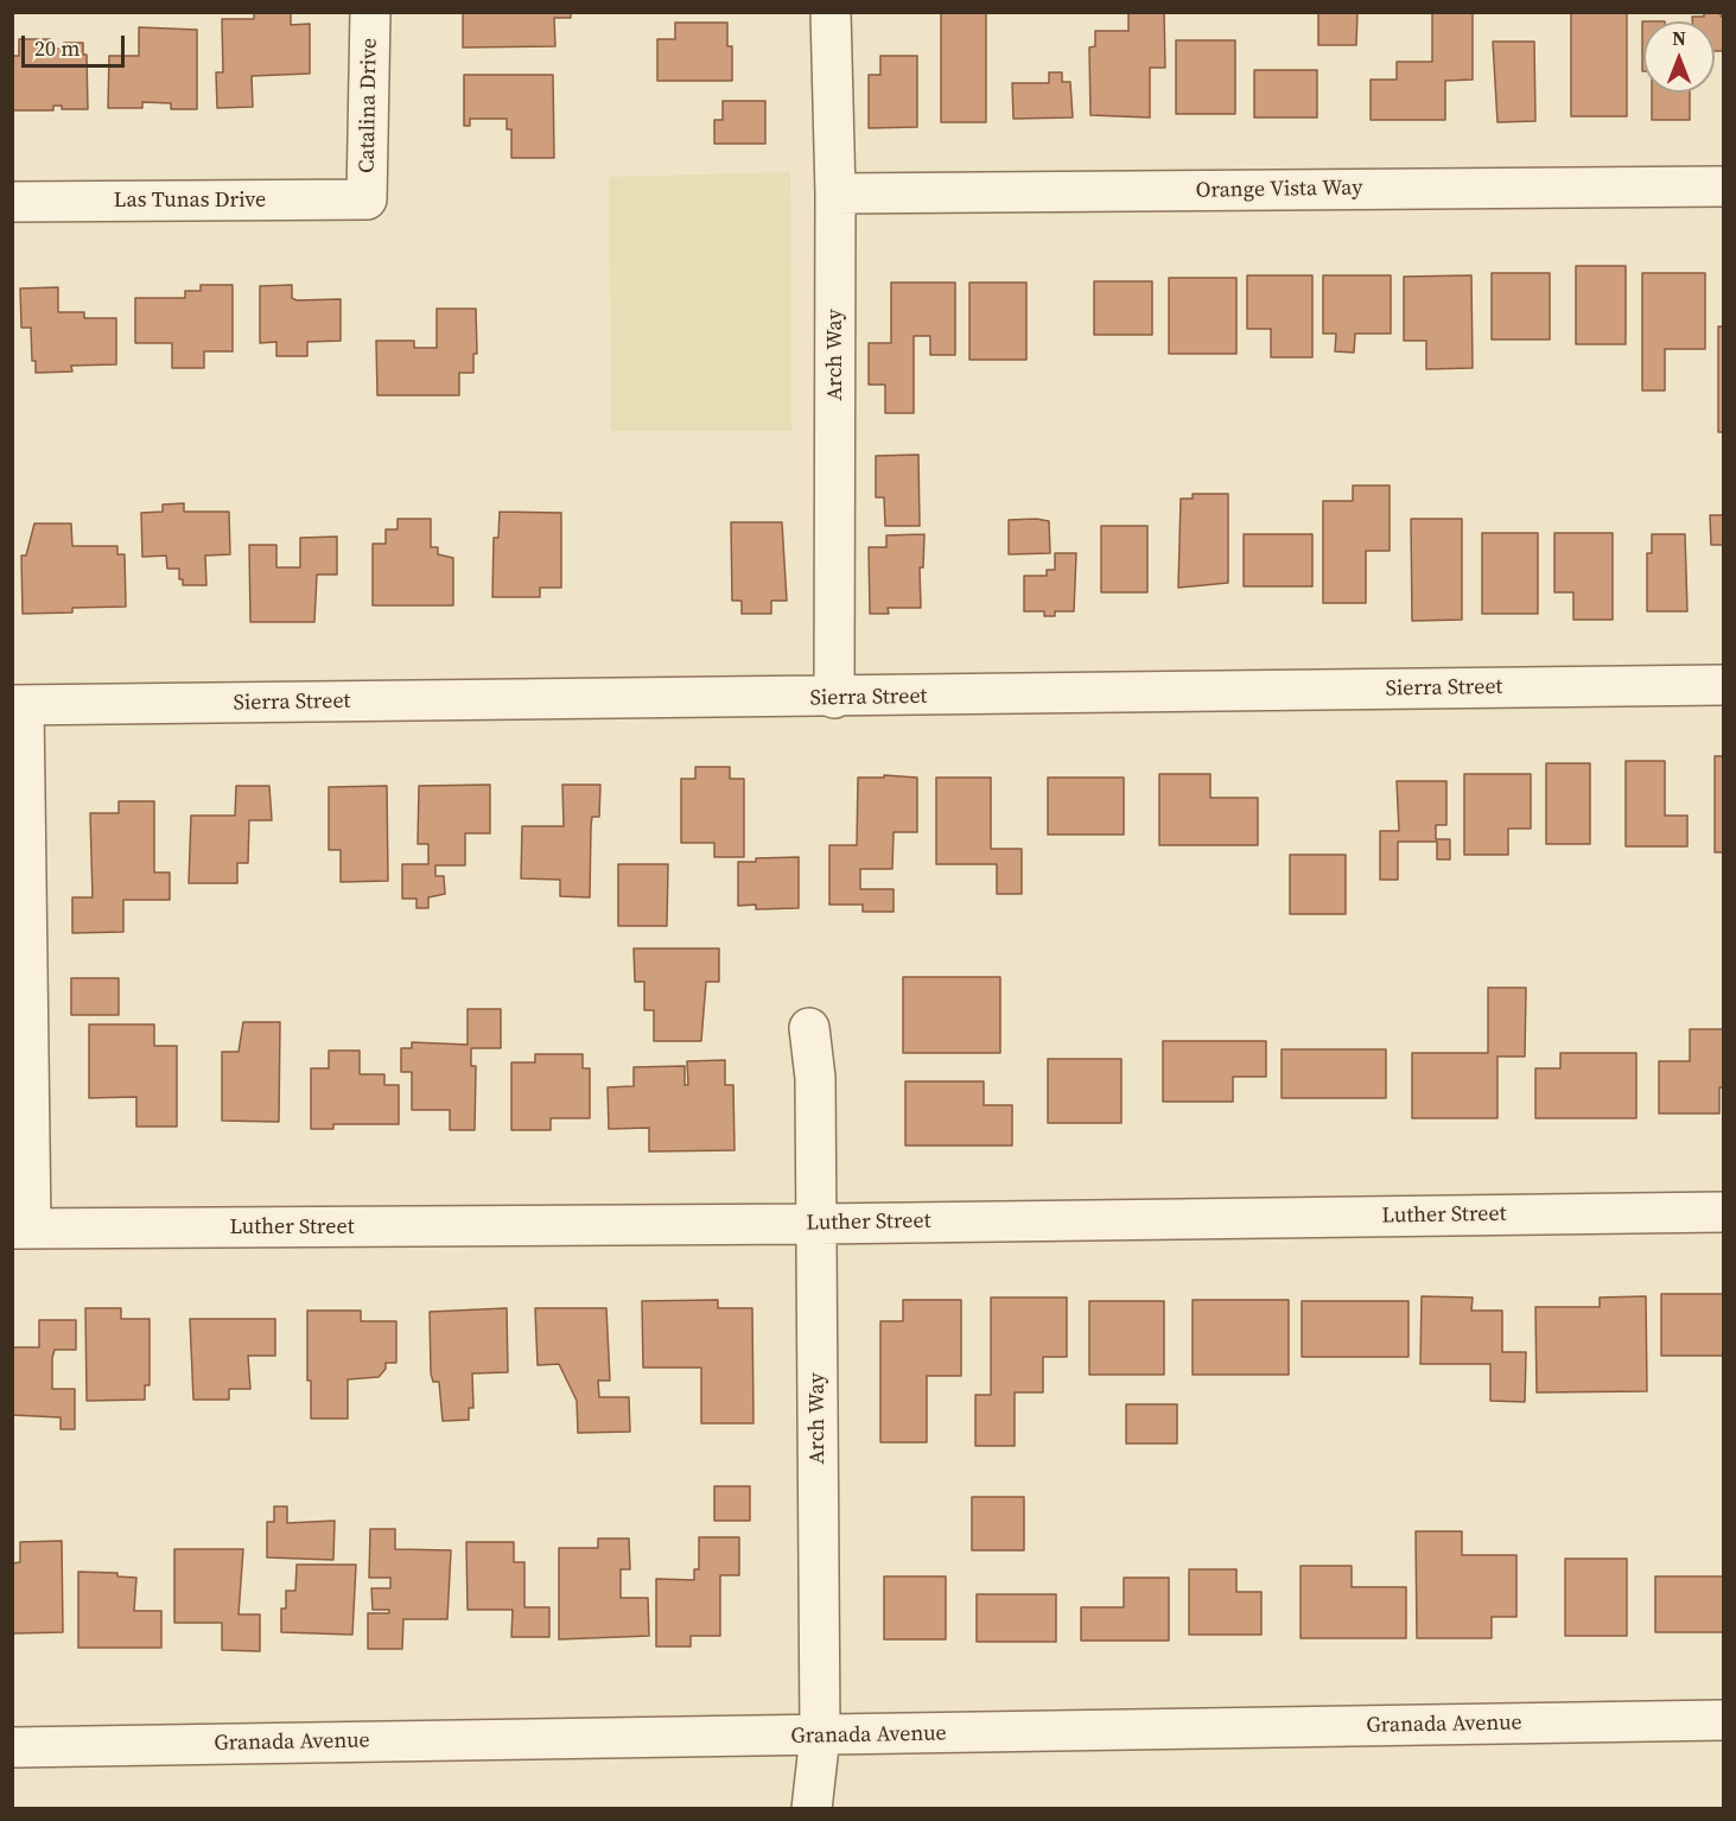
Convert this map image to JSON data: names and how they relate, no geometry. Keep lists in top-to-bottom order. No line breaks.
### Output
{"streets":{"street":["Catalina Drive","Orange Vista Way","Las Tunas Drive","Arch Way","Sierra Street","Luther Street","Granada Avenue"]},"crossings":[["Catalina Drive","Las Tunas Drive"],["Orange Vista Way","Arch Way"],["Arch Way","Sierra Street"],["Arch Way","Luther Street"],["Arch Way","Granada Avenue"]],"scale_bar":"20 m","north":"top"}
